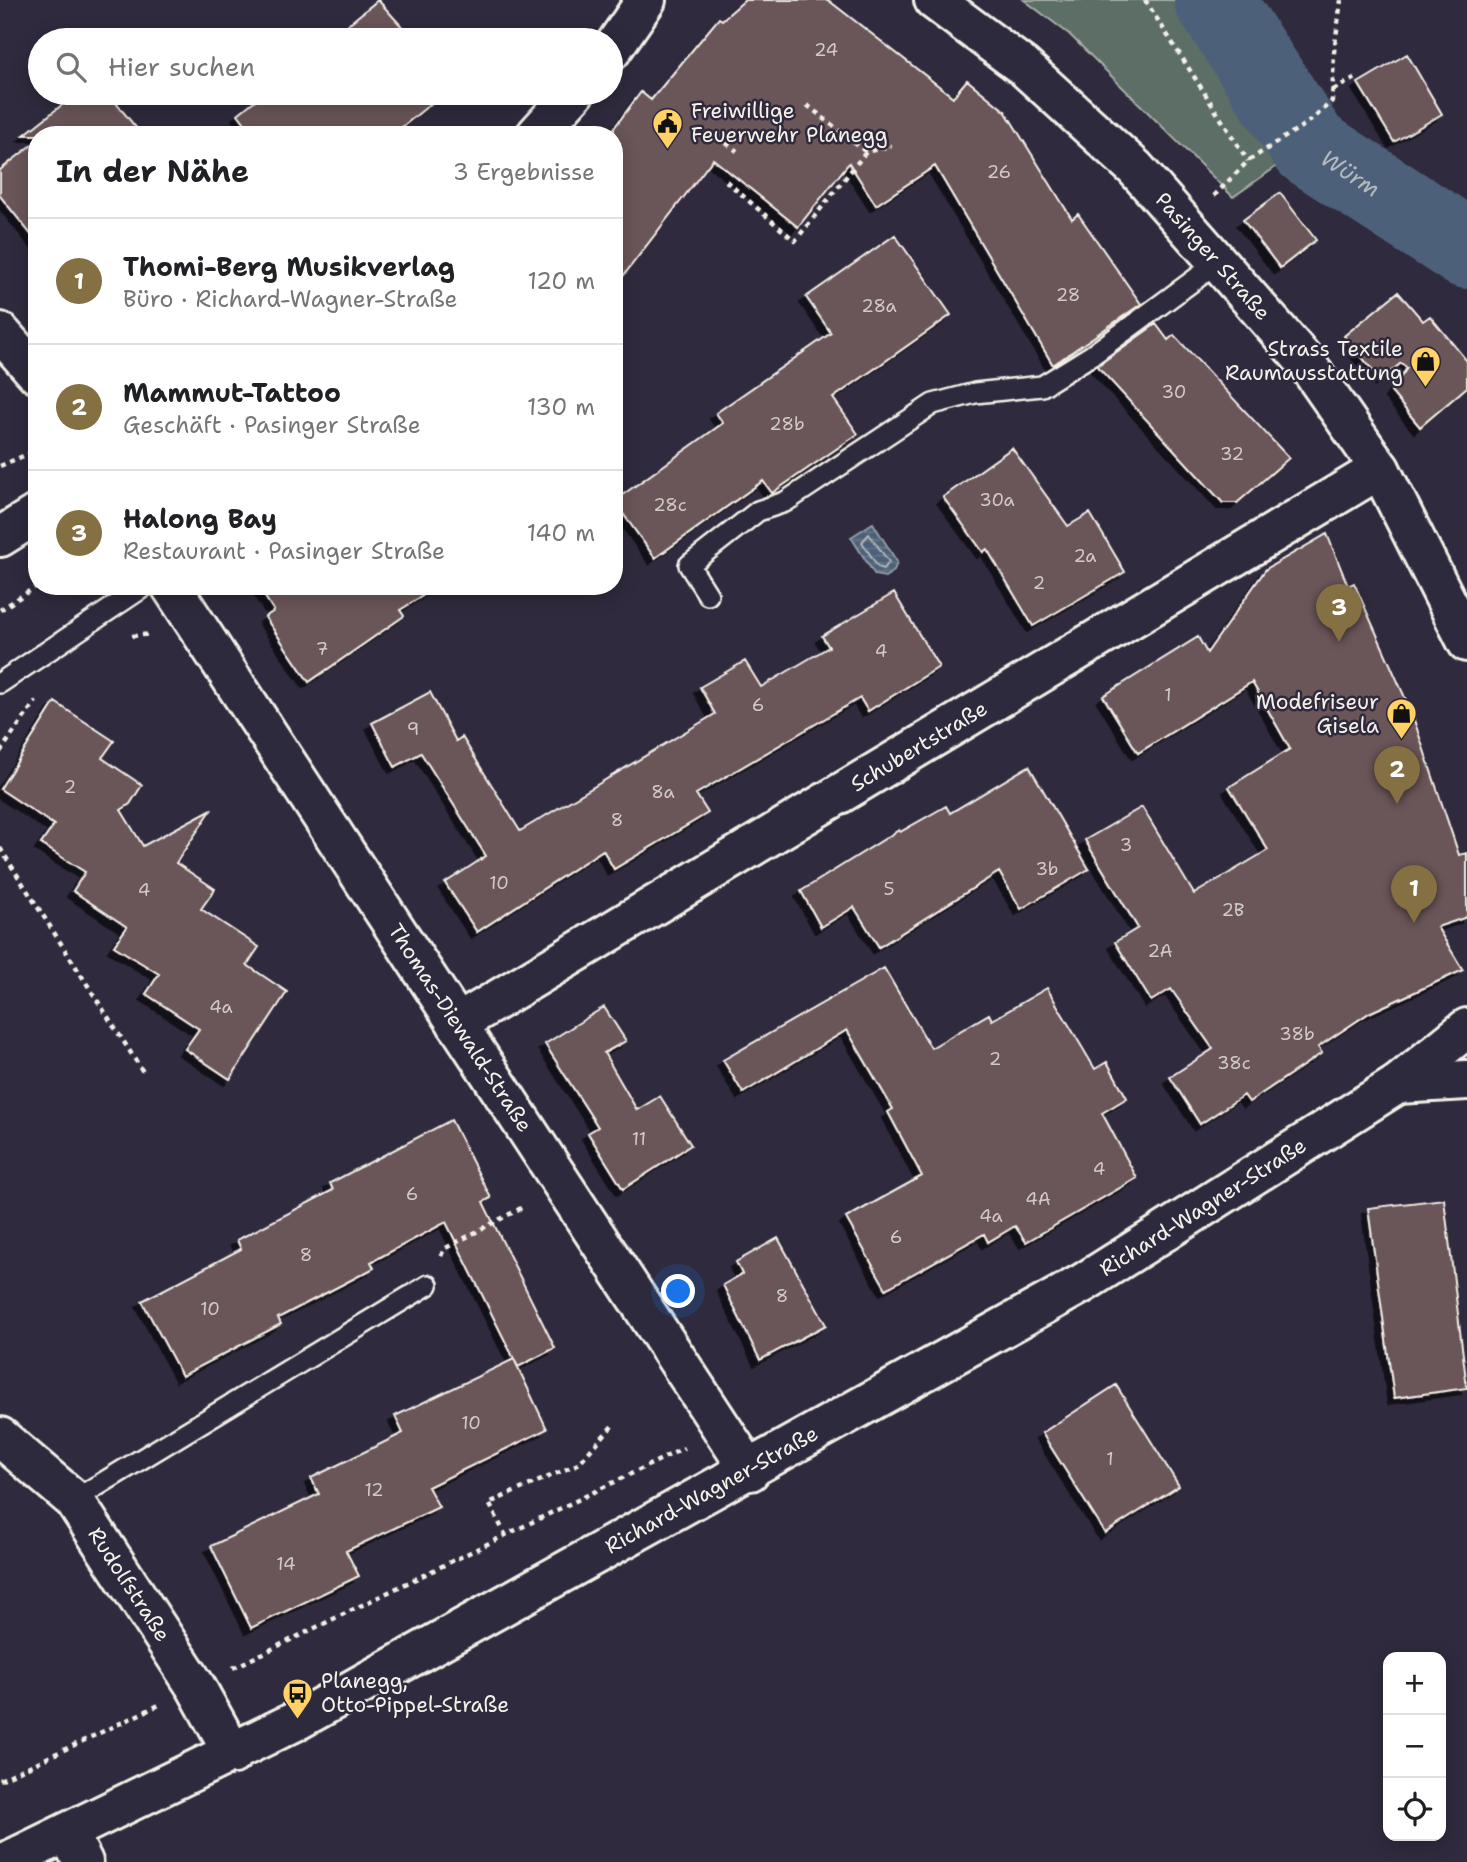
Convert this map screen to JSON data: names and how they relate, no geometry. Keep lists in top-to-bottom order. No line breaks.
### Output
{"streets":{"street":["Pasinger Straße","Schubertstraße","Thomas-Diewald-Straße","Richard-Wagner-Straße","Rudolfstraße"]},"crossings":[["Pasinger Straße","Schubertstraße"],["Schubertstraße","Thomas-Diewald-Straße"],["Thomas-Diewald-Straße","Richard-Wagner-Straße"],["Richard-Wagner-Straße","Rudolfstraße"]],"water":["Würm"],"places":{"public building":["Freiwillige Feuerwehr Planegg"],"shop":["Strass Textile Raumausstattung","Modefriseur Gisela"],"bus stop":["Planegg, Otto-Pippel-Straße"]},"house_numbers":["24","26","28","28a","30","28b","32","30a","28c","2a","2","7","4","1","6","9","2","8a","8","3","3b","10","5","4","2B","2A","4a","38b","2","38c","11","4","6","4A","4a","6","8","8","10","10","1","12","14"],"page":{"search":"Hier suchen","heading":["In der Nähe","3 Ergebnisse"],"list":[{"mark":"1","name":"Thomi-Berg Musikverlag","note":"Büro · Richard-Wagner-Straße","value":"120 m"},{"mark":"2","name":"Mammut-Tattoo","note":"Geschäft · Pasinger Straße","value":"130 m"},{"mark":"3","name":"Halong Bay","note":"Restaurant · Pasinger Straße","value":"140 m"}],"pins":["3","2","1"],"map_buttons":["+","−"]}}
